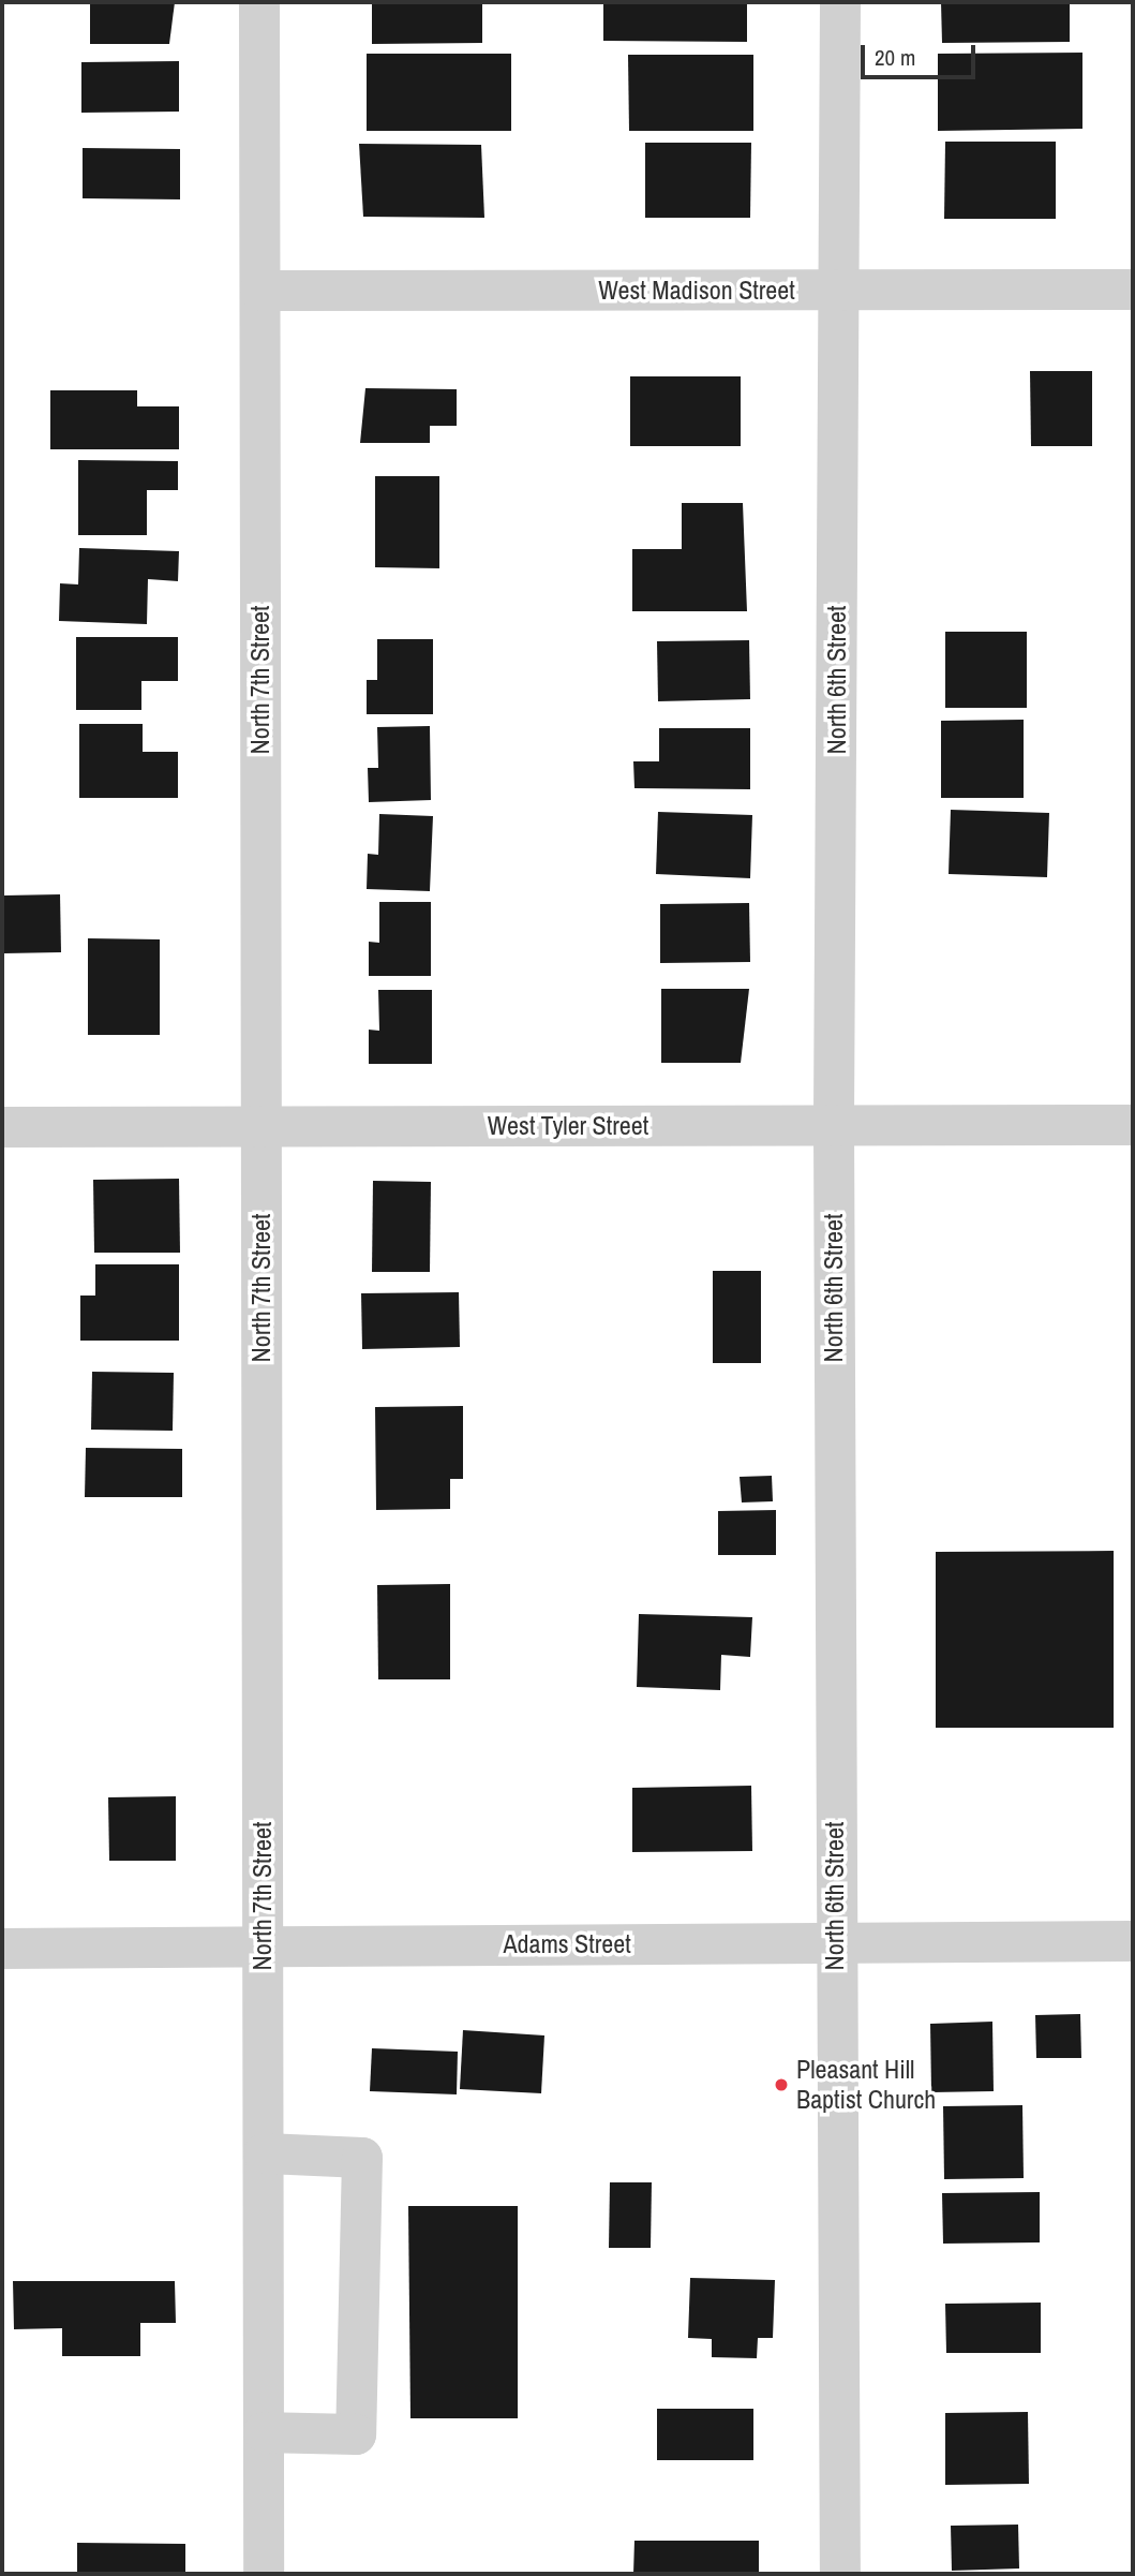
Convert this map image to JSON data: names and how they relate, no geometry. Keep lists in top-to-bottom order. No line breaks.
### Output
{"streets":{"street":["West Madison Street","North 7th Street","North 6th Street","West Tyler Street","Adams Street"]},"crossings":[["West Madison Street","North 7th Street"],["West Madison Street","North 6th Street"],["North 7th Street","West Tyler Street"],["North 7th Street","Adams Street"],["North 6th Street","West Tyler Street"],["North 6th Street","Adams Street"]],"places":["Pleasant Hill Baptist Church"],"scale_bar":"20 m"}
